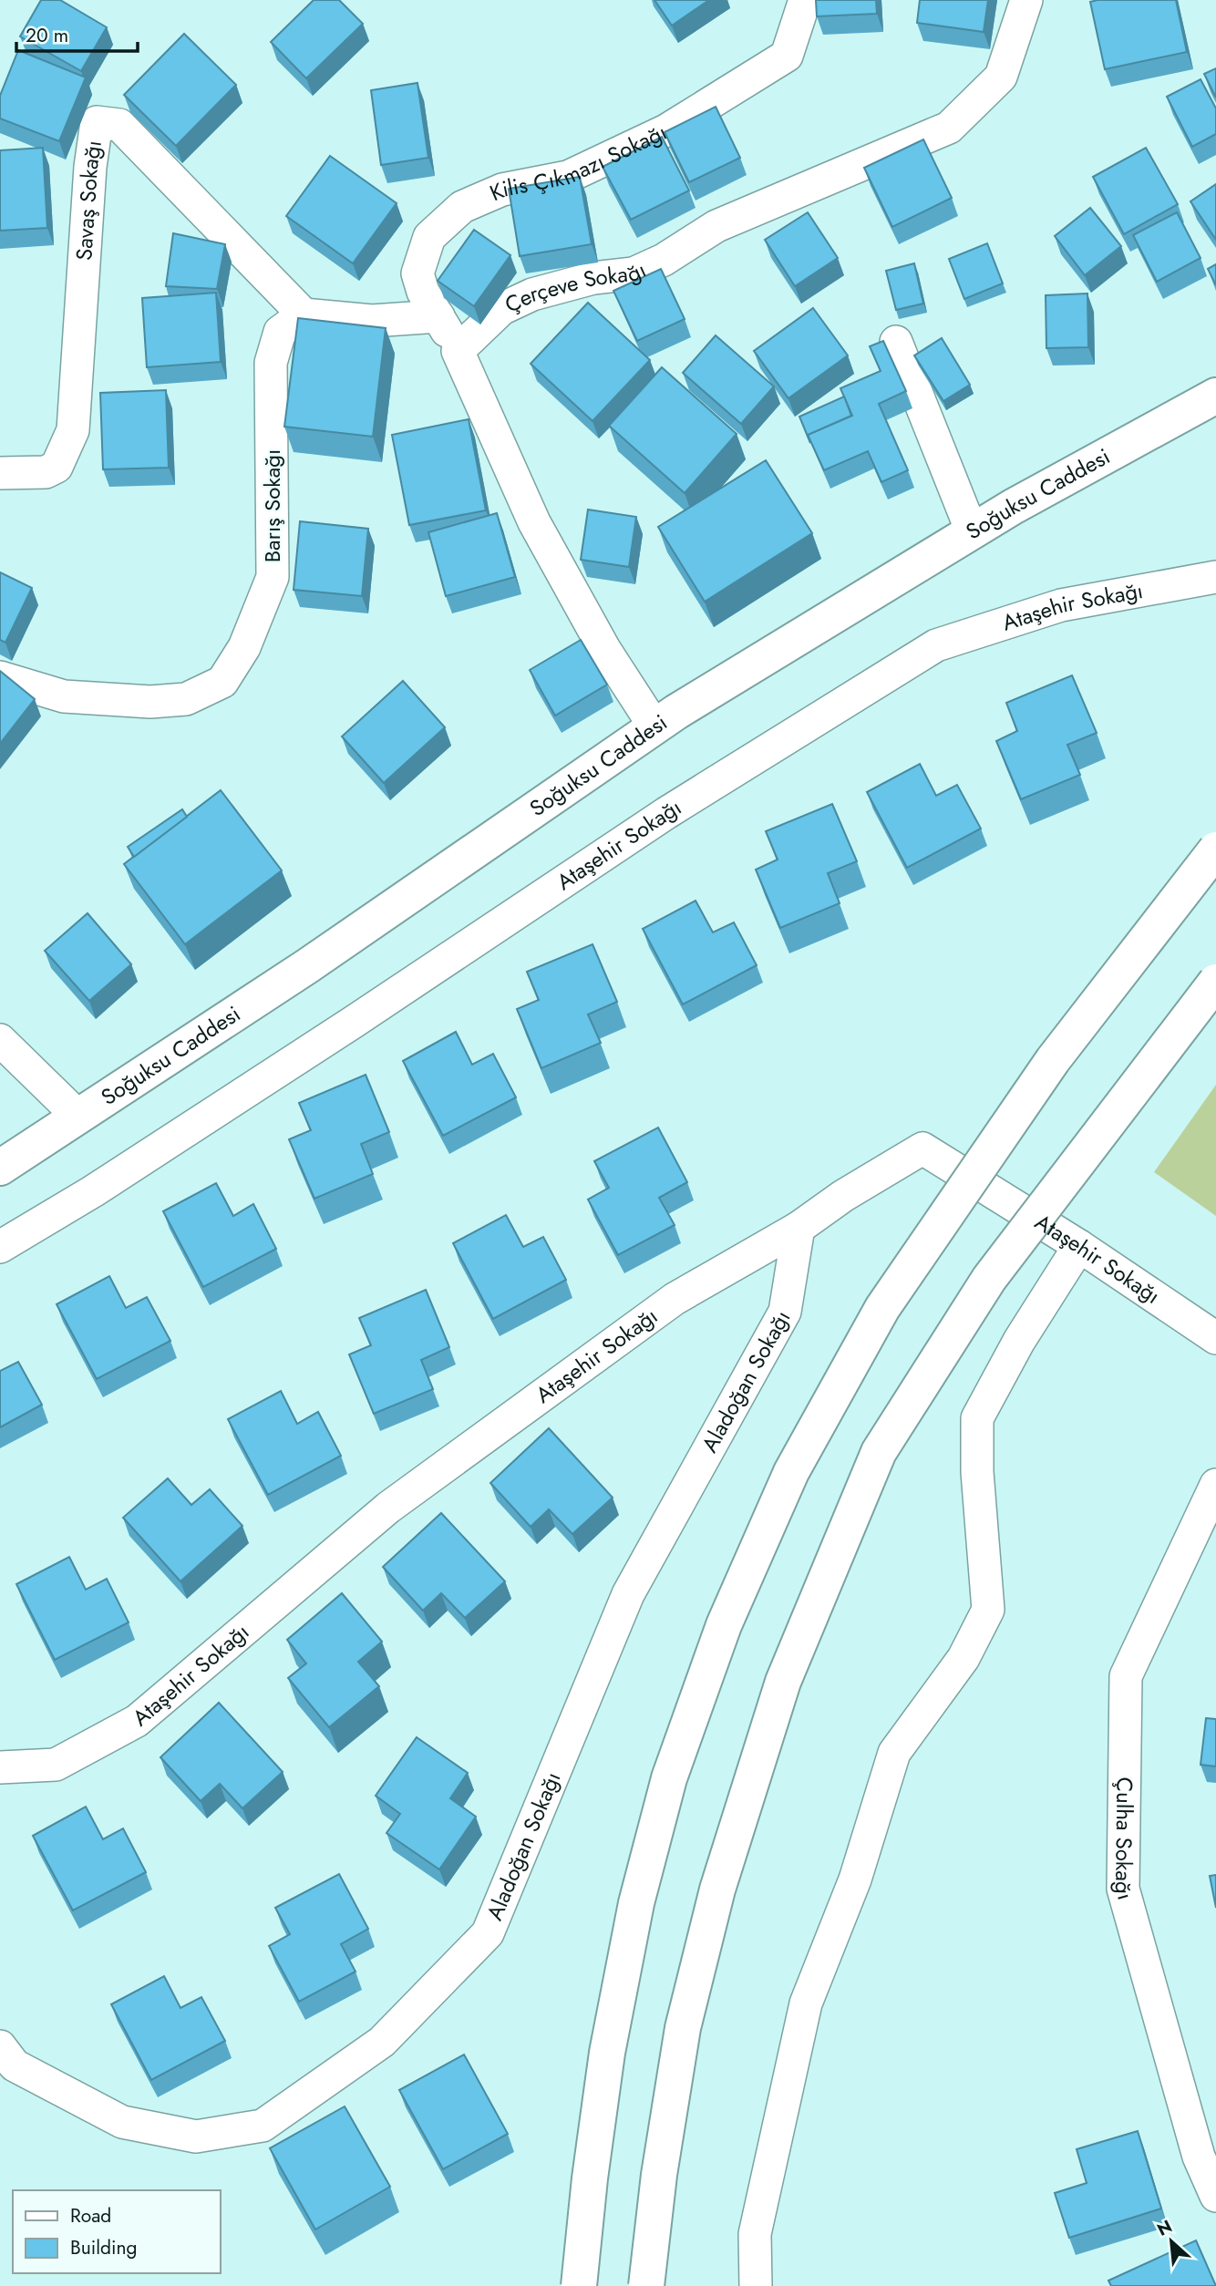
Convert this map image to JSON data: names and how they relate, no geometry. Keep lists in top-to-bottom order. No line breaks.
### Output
{"streets":{"main road":["Soğuksu Caddesi"],"street":["Kilis Çıkmazı Sokağı","Savaş Sokağı","Çerçeve Sokağı","Barış Sokağı","Ataşehir Sokağı","Aladoğan Sokağı","Çulha Sokağı"]},"crossings":[["Kilis Çıkmazı Sokağı","Çerçeve Sokağı"],["Savaş Sokağı","Barış Sokağı"],["Ataşehir Sokağı","Aladoğan Sokağı"]],"legend":["Road","Building"],"scale_bar":"20 m","north":"top left"}
